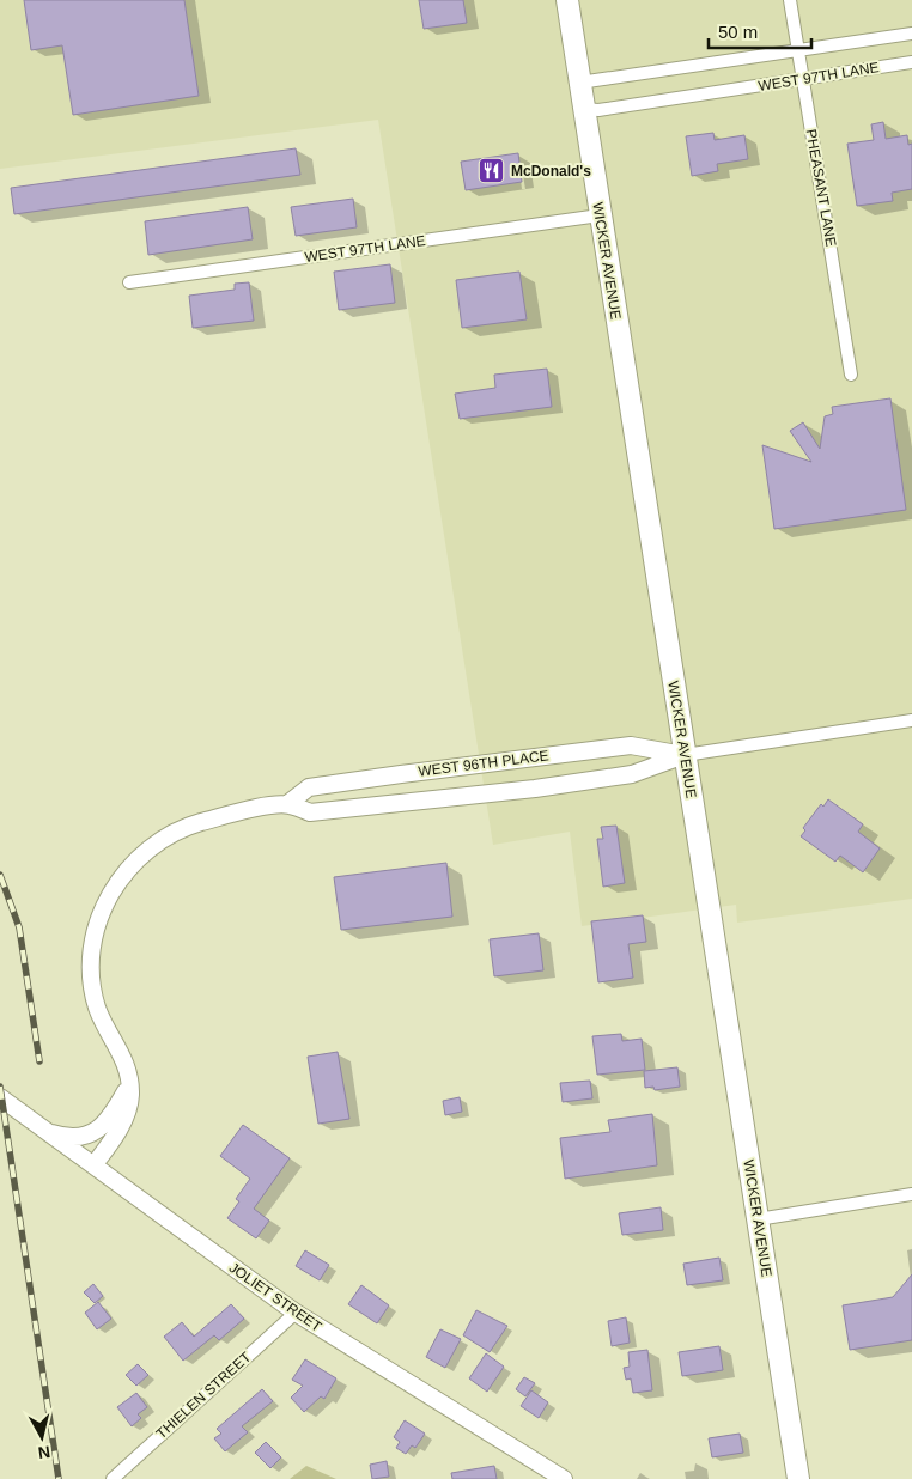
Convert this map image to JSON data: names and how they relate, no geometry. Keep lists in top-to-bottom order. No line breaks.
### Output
{"streets":{"highway":["WICKER AVENUE"],"street":["WEST 97TH LANE","PHEASANT LANE","WEST 96TH PLACE","JOLIET STREET","THIELEN STREET"]},"crossings":[["WEST 97TH LANE","PHEASANT LANE"],["WEST 97TH LANE","WICKER AVENUE"],["WICKER AVENUE","WEST 96TH PLACE"],["WEST 96TH PLACE","JOLIET STREET"],["JOLIET STREET","THIELEN STREET"]],"places":{"restaurant":["McDonald's"]},"scale_bar":"50 m","north":"bottom"}
